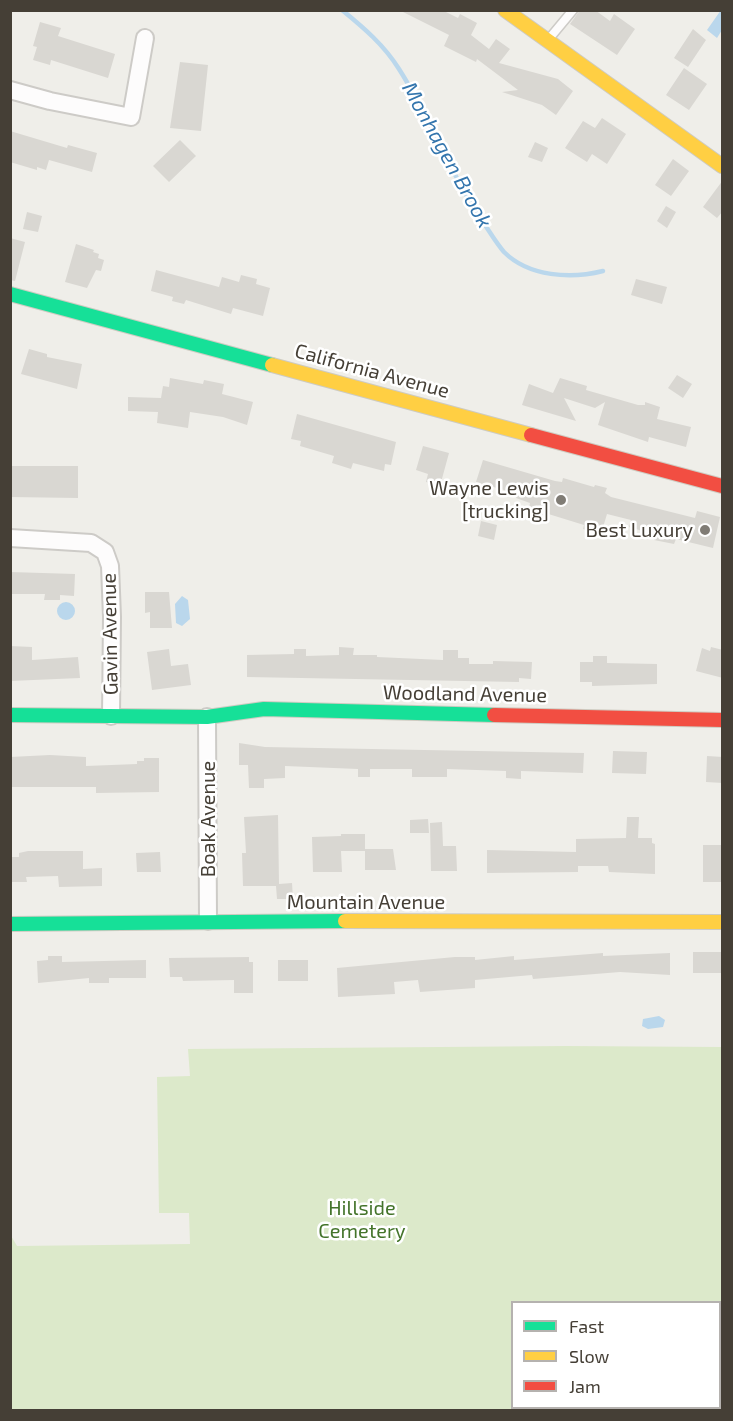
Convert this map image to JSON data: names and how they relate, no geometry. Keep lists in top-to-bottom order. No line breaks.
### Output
{"streets":{"street":["California Avenue","Gavin Avenue","Woodland Avenue","Boak Avenue","Mountain Avenue"]},"crossings":[["Gavin Avenue","Woodland Avenue"],["Woodland Avenue","Boak Avenue"],["Boak Avenue","Mountain Avenue"]],"water":["Monhagen Brook"],"parks":["Hillside Cemetery"],"places":["Wayne Lewis [trucking]","Best Luxury"],"legend":["Fast","Slow","Jam"]}
